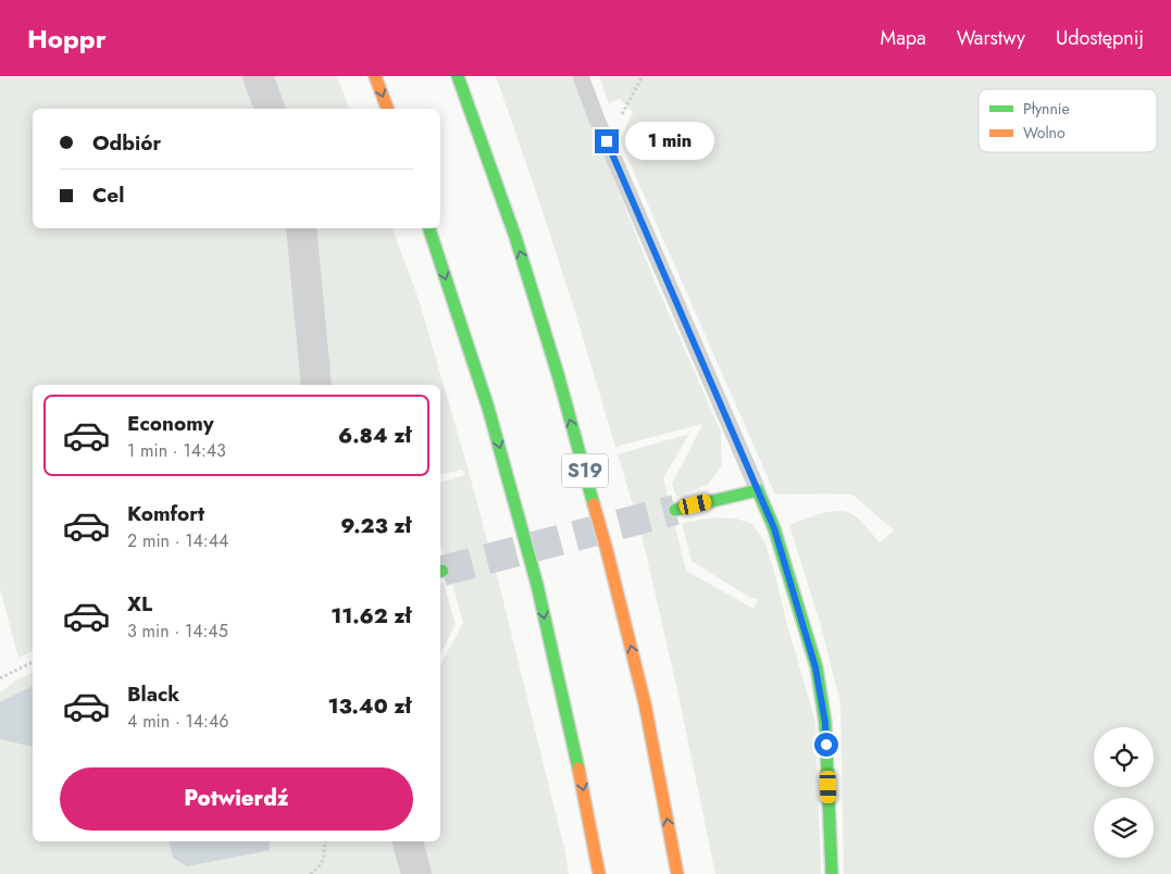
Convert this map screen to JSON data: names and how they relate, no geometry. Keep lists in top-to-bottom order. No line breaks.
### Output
{"streets":{"main road":["S19"]},"legend":["Płynnie","Wolno"],"page":{"header":"Hoppr","nav":["Mapa","Warstwy","Udostępnij"],"banner":["Odbiór","Cel"],"bubble":"1 min","list":[{"name":"Economy","note":"1 min · 14:43","value":"6.84 zł"},{"name":"Komfort","note":"2 min · 14:44","value":"9.23 zł"},{"name":"XL","note":"3 min · 14:45","value":"11.62 zł"},{"name":"Black","note":"4 min · 14:46","value":"13.40 zł"}],"buttons":"Potwierdź"}}
